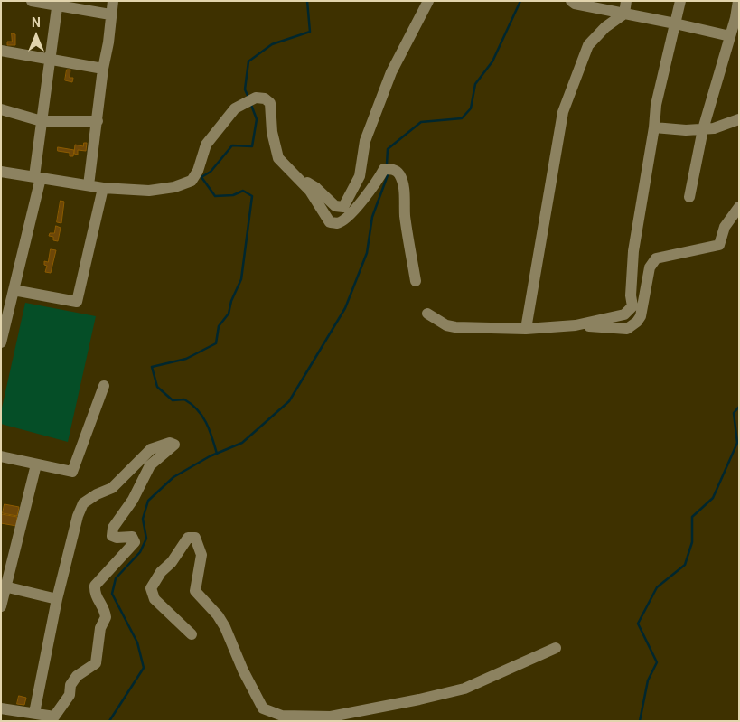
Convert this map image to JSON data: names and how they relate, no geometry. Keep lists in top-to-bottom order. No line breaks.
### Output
{"north":"top"}
